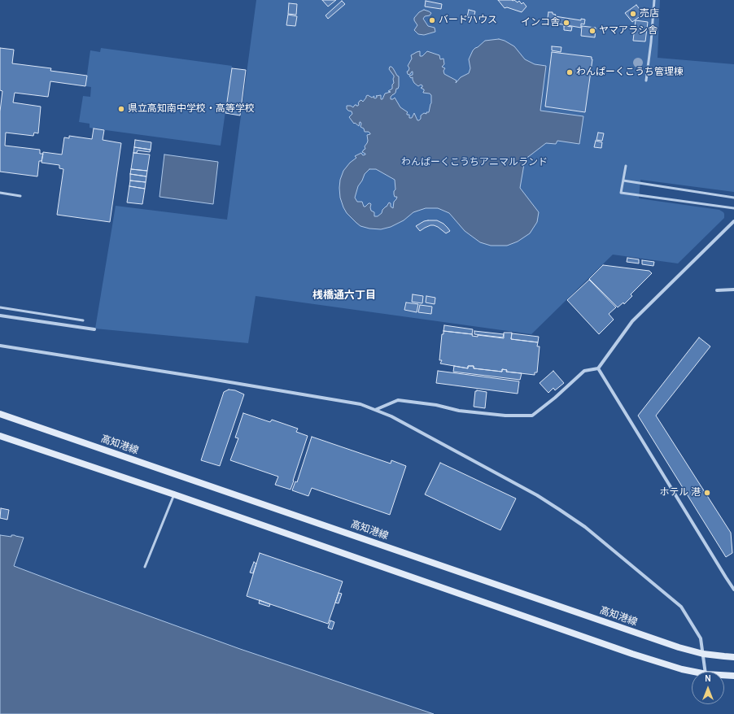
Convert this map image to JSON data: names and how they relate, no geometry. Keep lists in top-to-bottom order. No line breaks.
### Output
{"streets":{"main road":["高知港線"]},"districts":["桟橋通六丁目"],"parks":["わんぱーくこうちアニマルランド"],"places":["売店","バードハウス","インコ舎","ヤマアラシ舎","わんぱーくこうち管理棟","県立高知南中学校・高等学校","ホテル 港"],"north":"top"}
